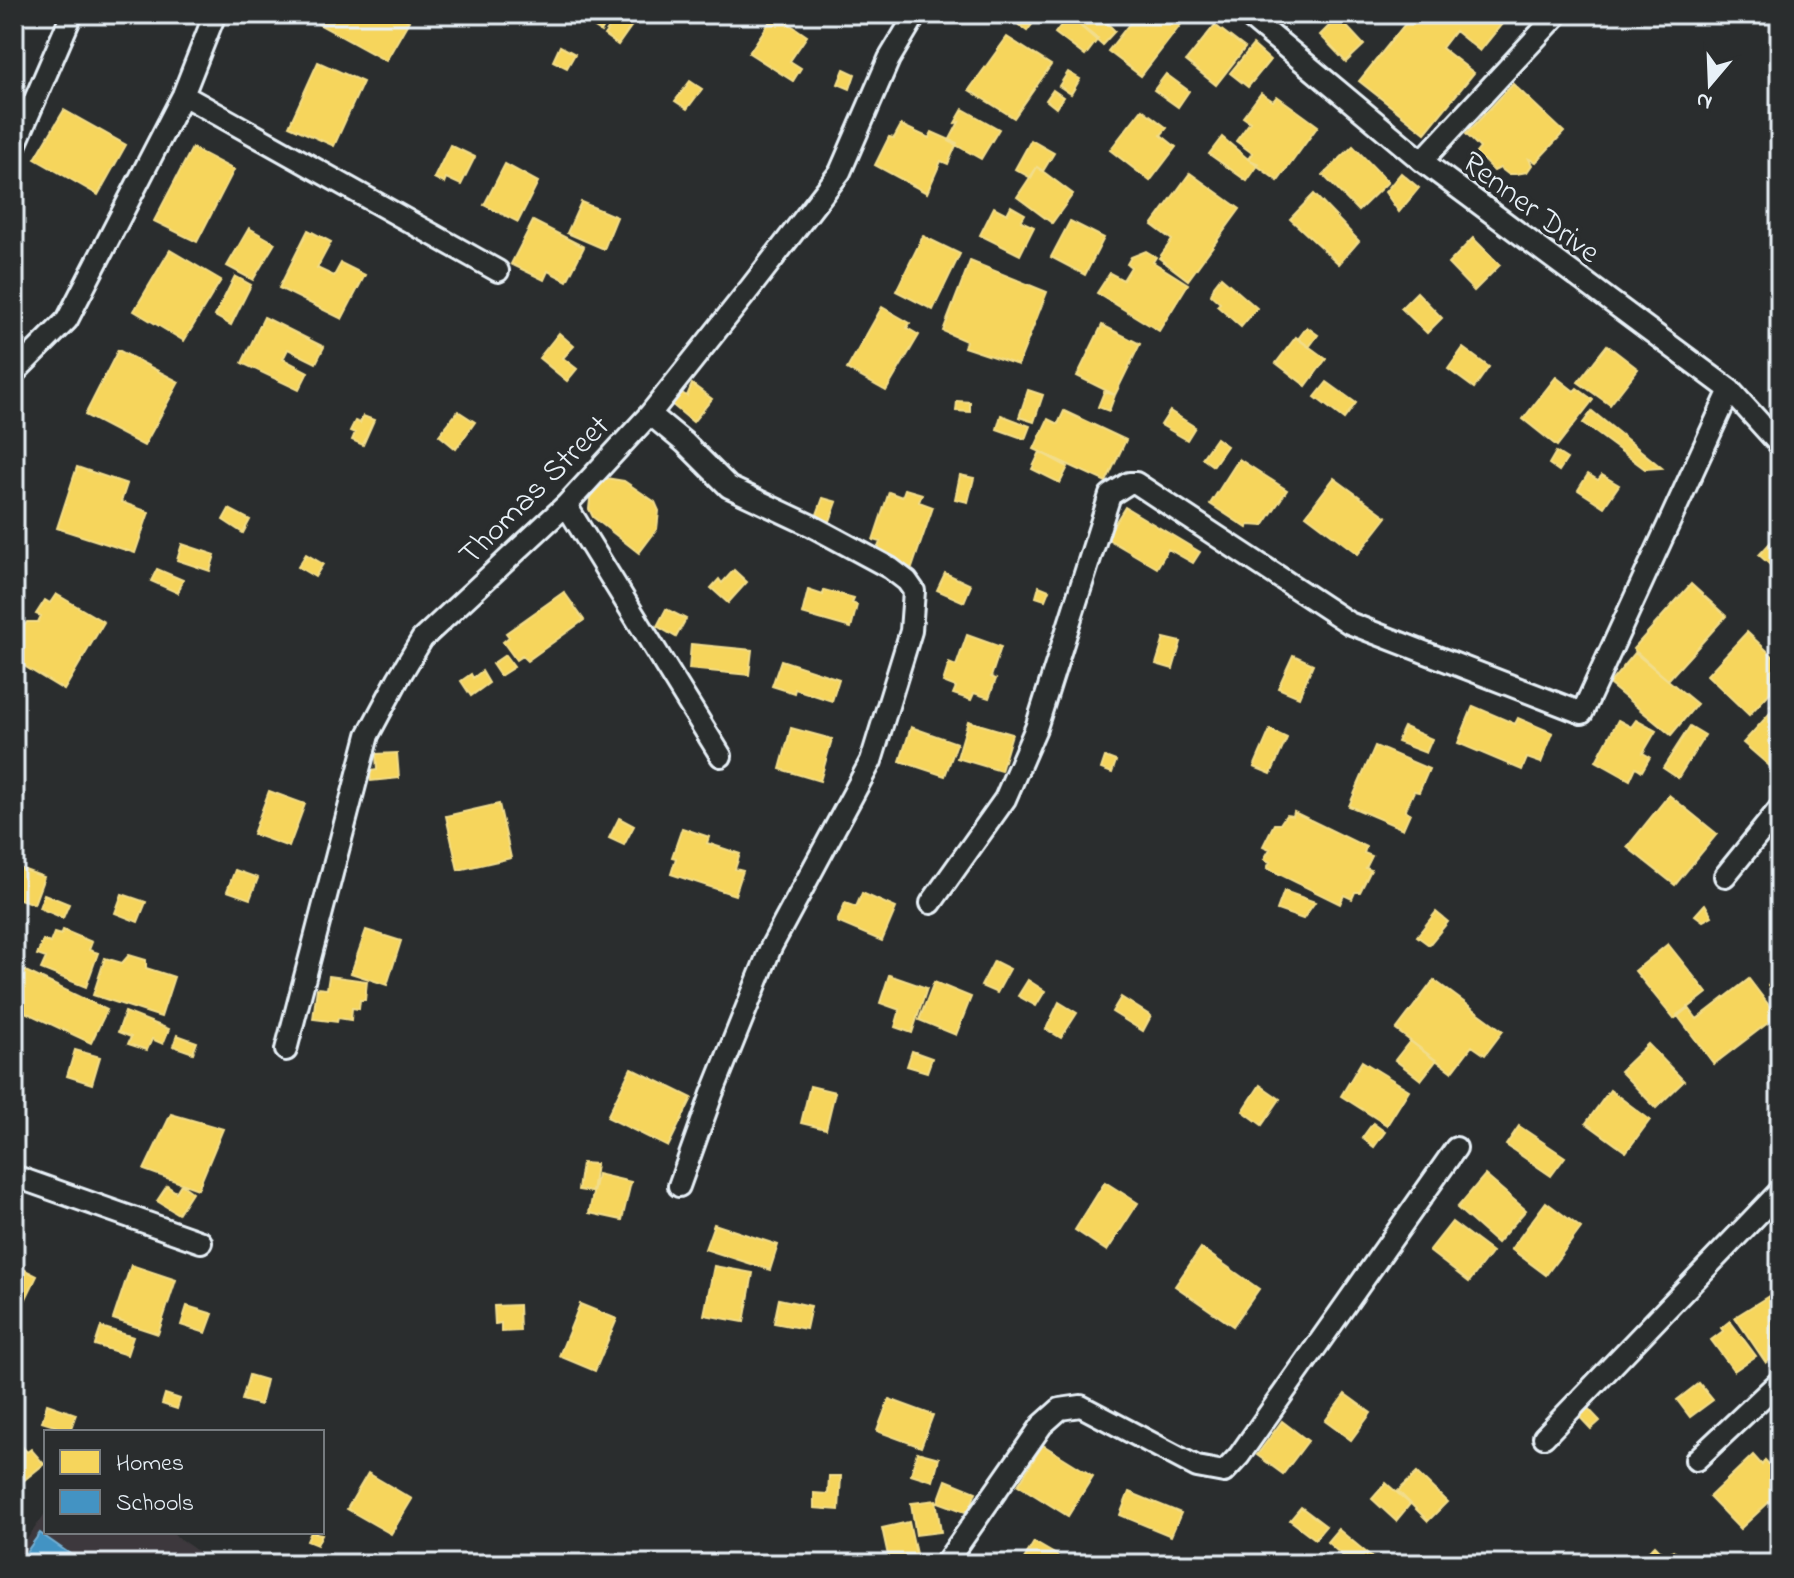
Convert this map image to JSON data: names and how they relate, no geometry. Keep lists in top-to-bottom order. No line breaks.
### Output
{"streets":{"street":["Renner Drive","Thomas Street"]},"legend":["Homes","Schools"],"north":"bottom"}
